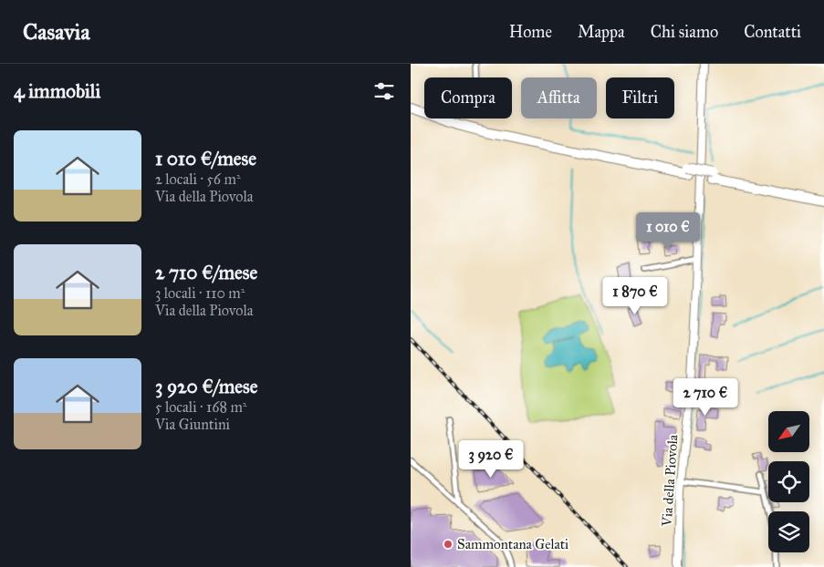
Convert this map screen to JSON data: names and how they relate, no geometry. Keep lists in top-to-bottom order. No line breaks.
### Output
{"streets":{"street":["Via della Piovola"]},"places":["Sammontana Gelati"],"north":"bottom left","page":{"header":"Casavia","nav":["Home","Mappa","Chi siamo","Contatti"],"heading":"4 immobili","chip":["Compra","Affitta","Filtri"],"list":[{"name":"1 010 €/mese","note":"2 locali · 56 m² · Via della Piovola"},{"name":"2 710 €/mese","note":"3 locali · 110 m² · Via della Piovola"},{"name":"3 920 €/mese","note":"5 locali · 168 m² · Via Giuntini"}],"price":["1 010 €","1 870 €","2 710 €","3 920 €"]}}
